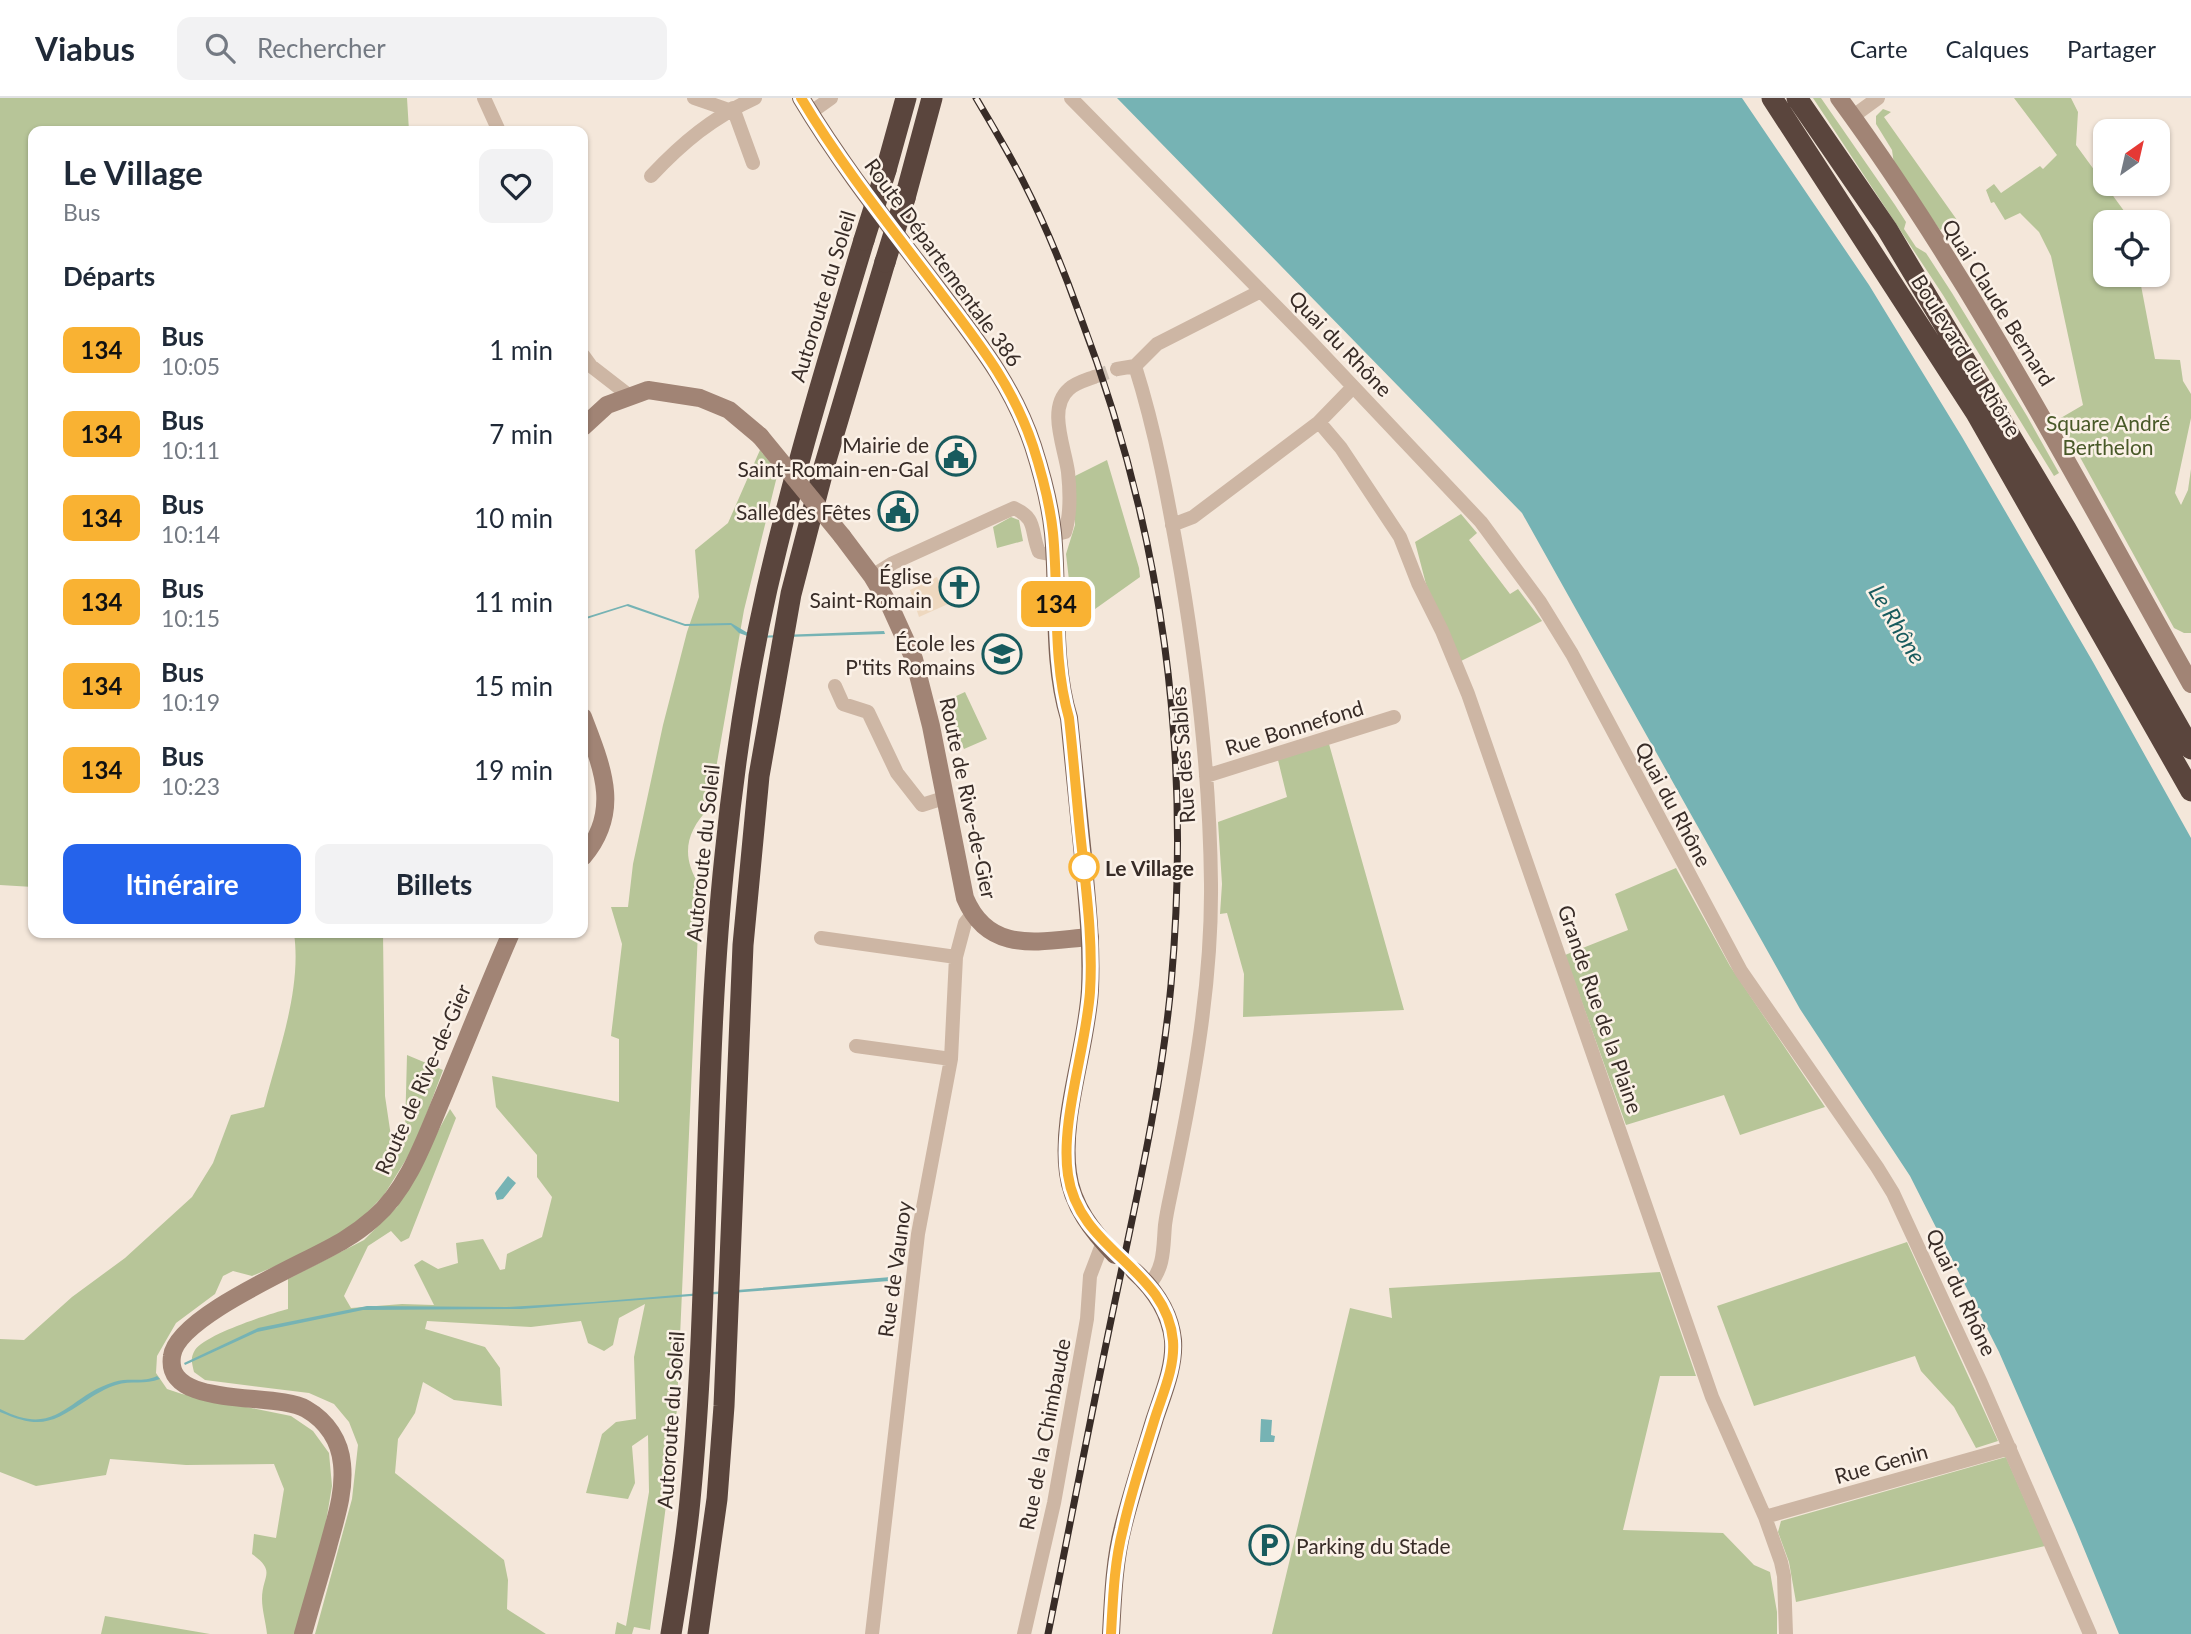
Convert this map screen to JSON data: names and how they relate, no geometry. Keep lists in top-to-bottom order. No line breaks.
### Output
{"streets":{"highway":["Autoroute du Soleil","Boulevard du Rhône"],"main road":["Route Départementale 386","Quai Claude Bernard","Route de Rive-de-Gier"],"street":["Quai du Rhône","Rue Bonnefond","Rue des Sables","Grande Rue de la Plaine","Rue de Vaunoy","Rue de la Chimbaude","Rue Genin"]},"crossings":[["Route Départementale 386","Route de Rive-de-Gier"],["Route Départementale 386","Rue de la Chimbaude"],["Quai du Rhône","Rue Genin"],["Rue Bonnefond","Rue des Sables"],["Route de Rive-de-Gier","Rue de Vaunoy"],["Grande Rue de la Plaine","Rue Genin"]],"water":["Le Rhône"],"parks":["Square André Berthelon"],"places":{"public building":["Mairie de Saint-Romain-en-Gal","Salle des Fêtes"],"church":["Église Saint-Romain"],"school or university":["École les P'tits Romains"],"other":["Le Village"],"parking":["Parking du Stade"]},"lines":["bus line 134"],"north":"top right","page":{"header":"Viabus","search":"Rechercher","nav":["Carte","Calques","Partager"],"on_map":"134","heading":[["Le Village","Bus"],"Départs"],"list":[{"mark":"134","name":"Bus","note":"10:05","value":"1 min"},{"mark":"134","name":"Bus","note":"10:11","value":"7 min"},{"mark":"134","name":"Bus","note":"10:14","value":"10 min"},{"mark":"134","name":"Bus","note":"10:15","value":"11 min"},{"mark":"134","name":"Bus","note":"10:19","value":"15 min"},{"mark":"134","name":"Bus","note":"10:23","value":"19 min"}],"buttons":["Itinéraire","Billets"]}}
